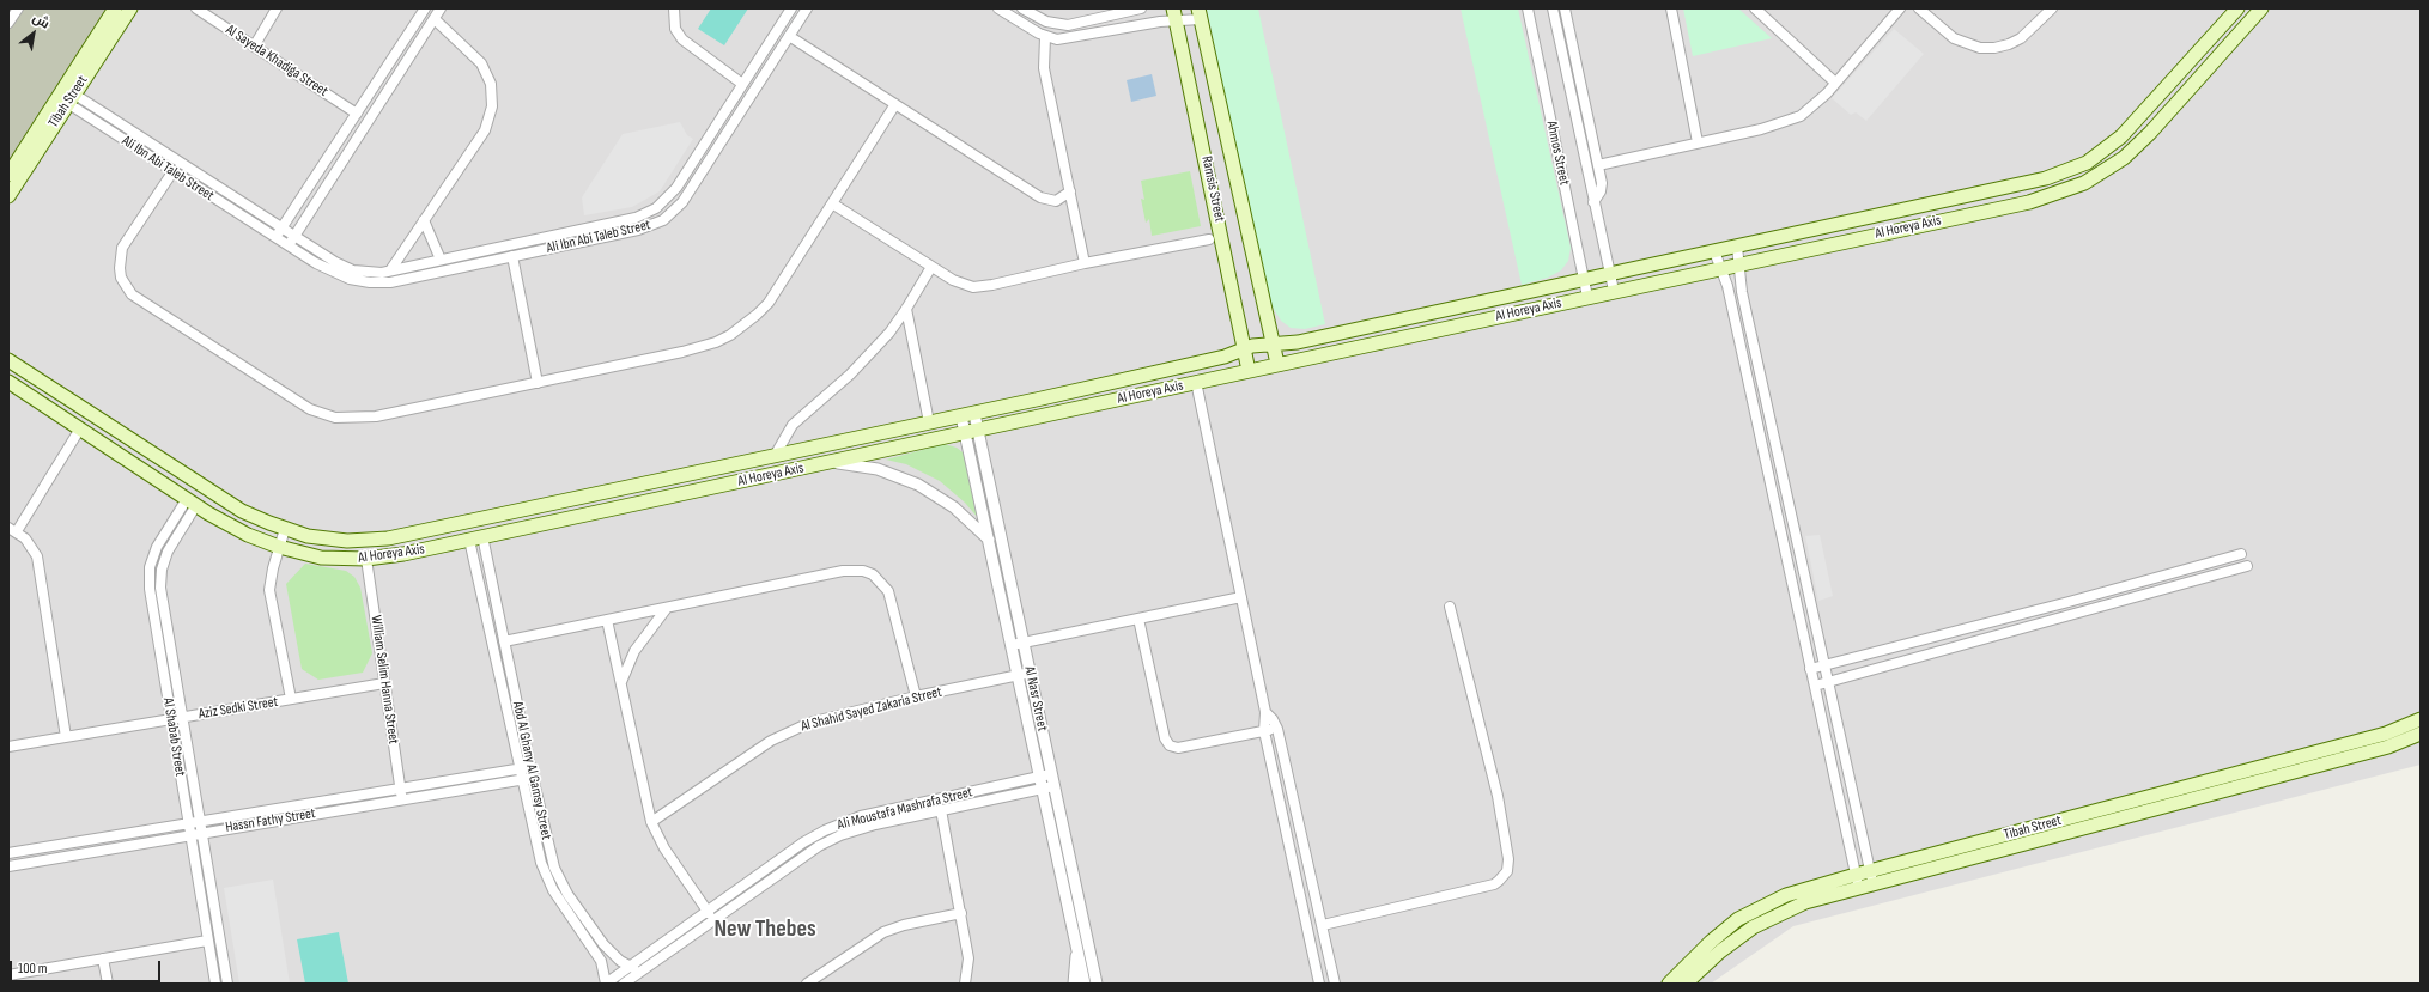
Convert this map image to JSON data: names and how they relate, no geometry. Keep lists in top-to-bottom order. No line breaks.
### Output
{"streets":{"main road":["Tibah Street","Ramsis Street","Al Horeya Axis"],"street":["Al Sayeda Khadiga Street","Ahmos Street","Ali Ibn Abi Taleb Street","William Selim Hanna Street","Al Nasr Street","Aziz Sedki Street","Al Shahid Sayed Zakaria Street","Al Shabab Street","Abd Al Ghany Al Gamsy Street","Ali Moustafa Mashrafa Street","Hassn Fathy Street"]},"crossings":[["Tibah Street","Ali Ibn Abi Taleb Street"],["Ahmos Street","Al Horeya Axis"],["Ramsis Street","Al Horeya Axis"],["Al Horeya Axis","William Selim Hanna Street"],["Al Horeya Axis","Al Nasr Street"],["Al Horeya Axis","Al Shabab Street"],["Al Horeya Axis","Abd Al Ghany Al Gamsy Street"],["William Selim Hanna Street","Aziz Sedki Street"],["William Selim Hanna Street","Hassn Fathy Street"],["Al Nasr Street","Al Shahid Sayed Zakaria Street"],["Al Nasr Street","Ali Moustafa Mashrafa Street"],["Aziz Sedki Street","Al Shabab Street"],["Al Shabab Street","Hassn Fathy Street"],["Abd Al Ghany Al Gamsy Street","Ali Moustafa Mashrafa Street"],["Abd Al Ghany Al Gamsy Street","Hassn Fathy Street"]],"districts":["New Thebes"],"scale_bar":"100 m","north":"top right"}
